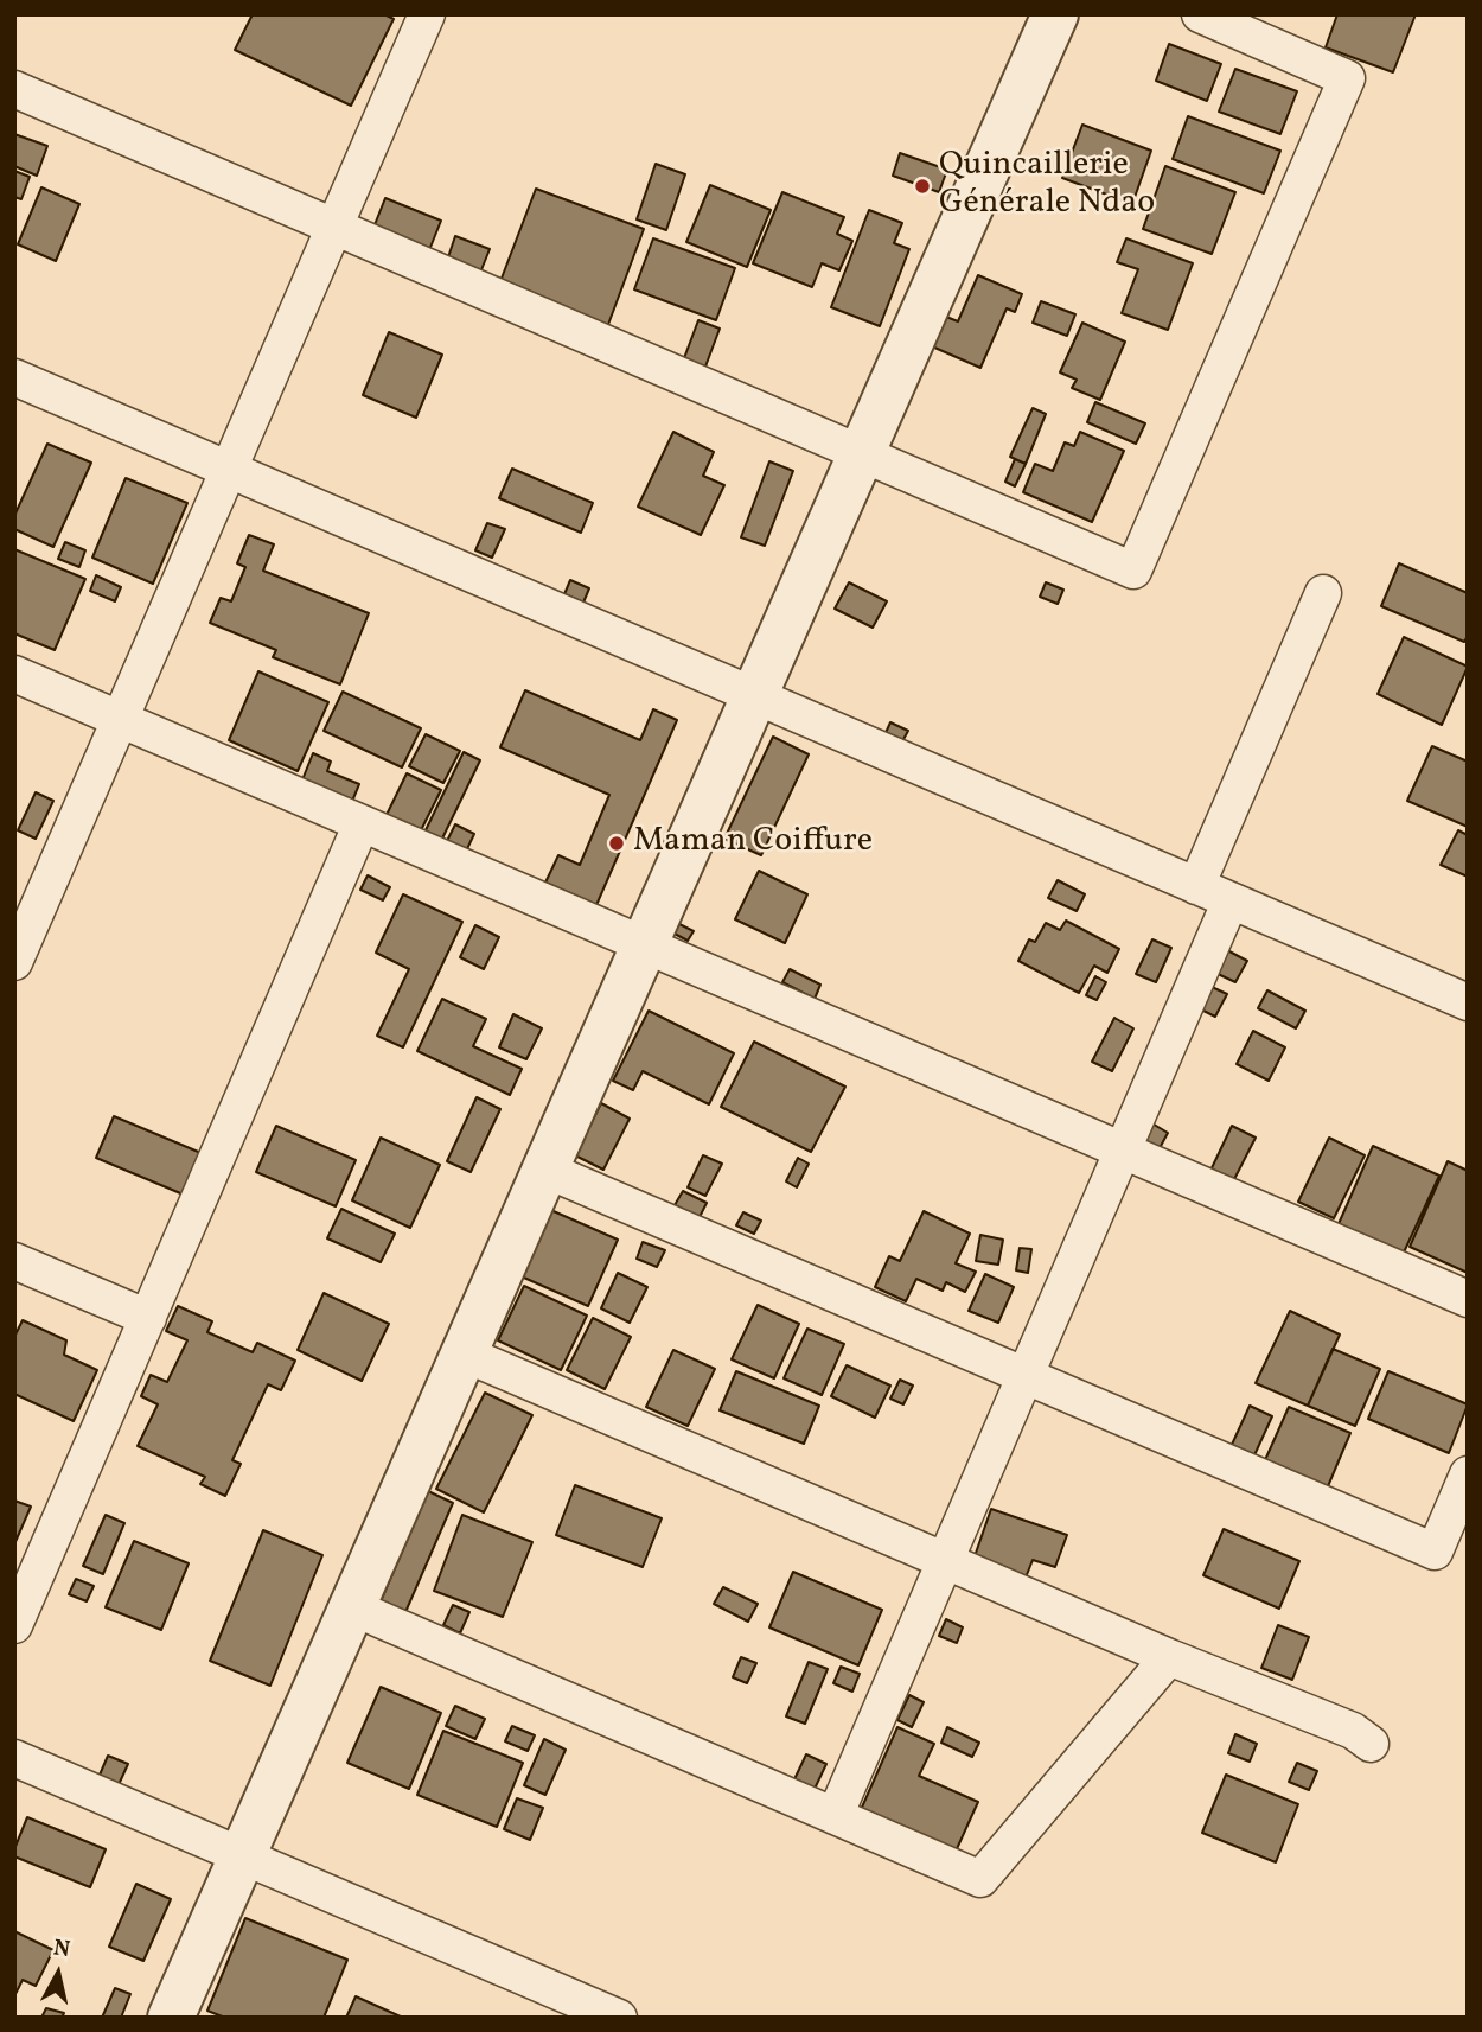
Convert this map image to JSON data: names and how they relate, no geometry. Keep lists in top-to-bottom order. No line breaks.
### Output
{"places":["Quincaillerie Générale Ndao","Maman Coiffure"],"north":"top"}
